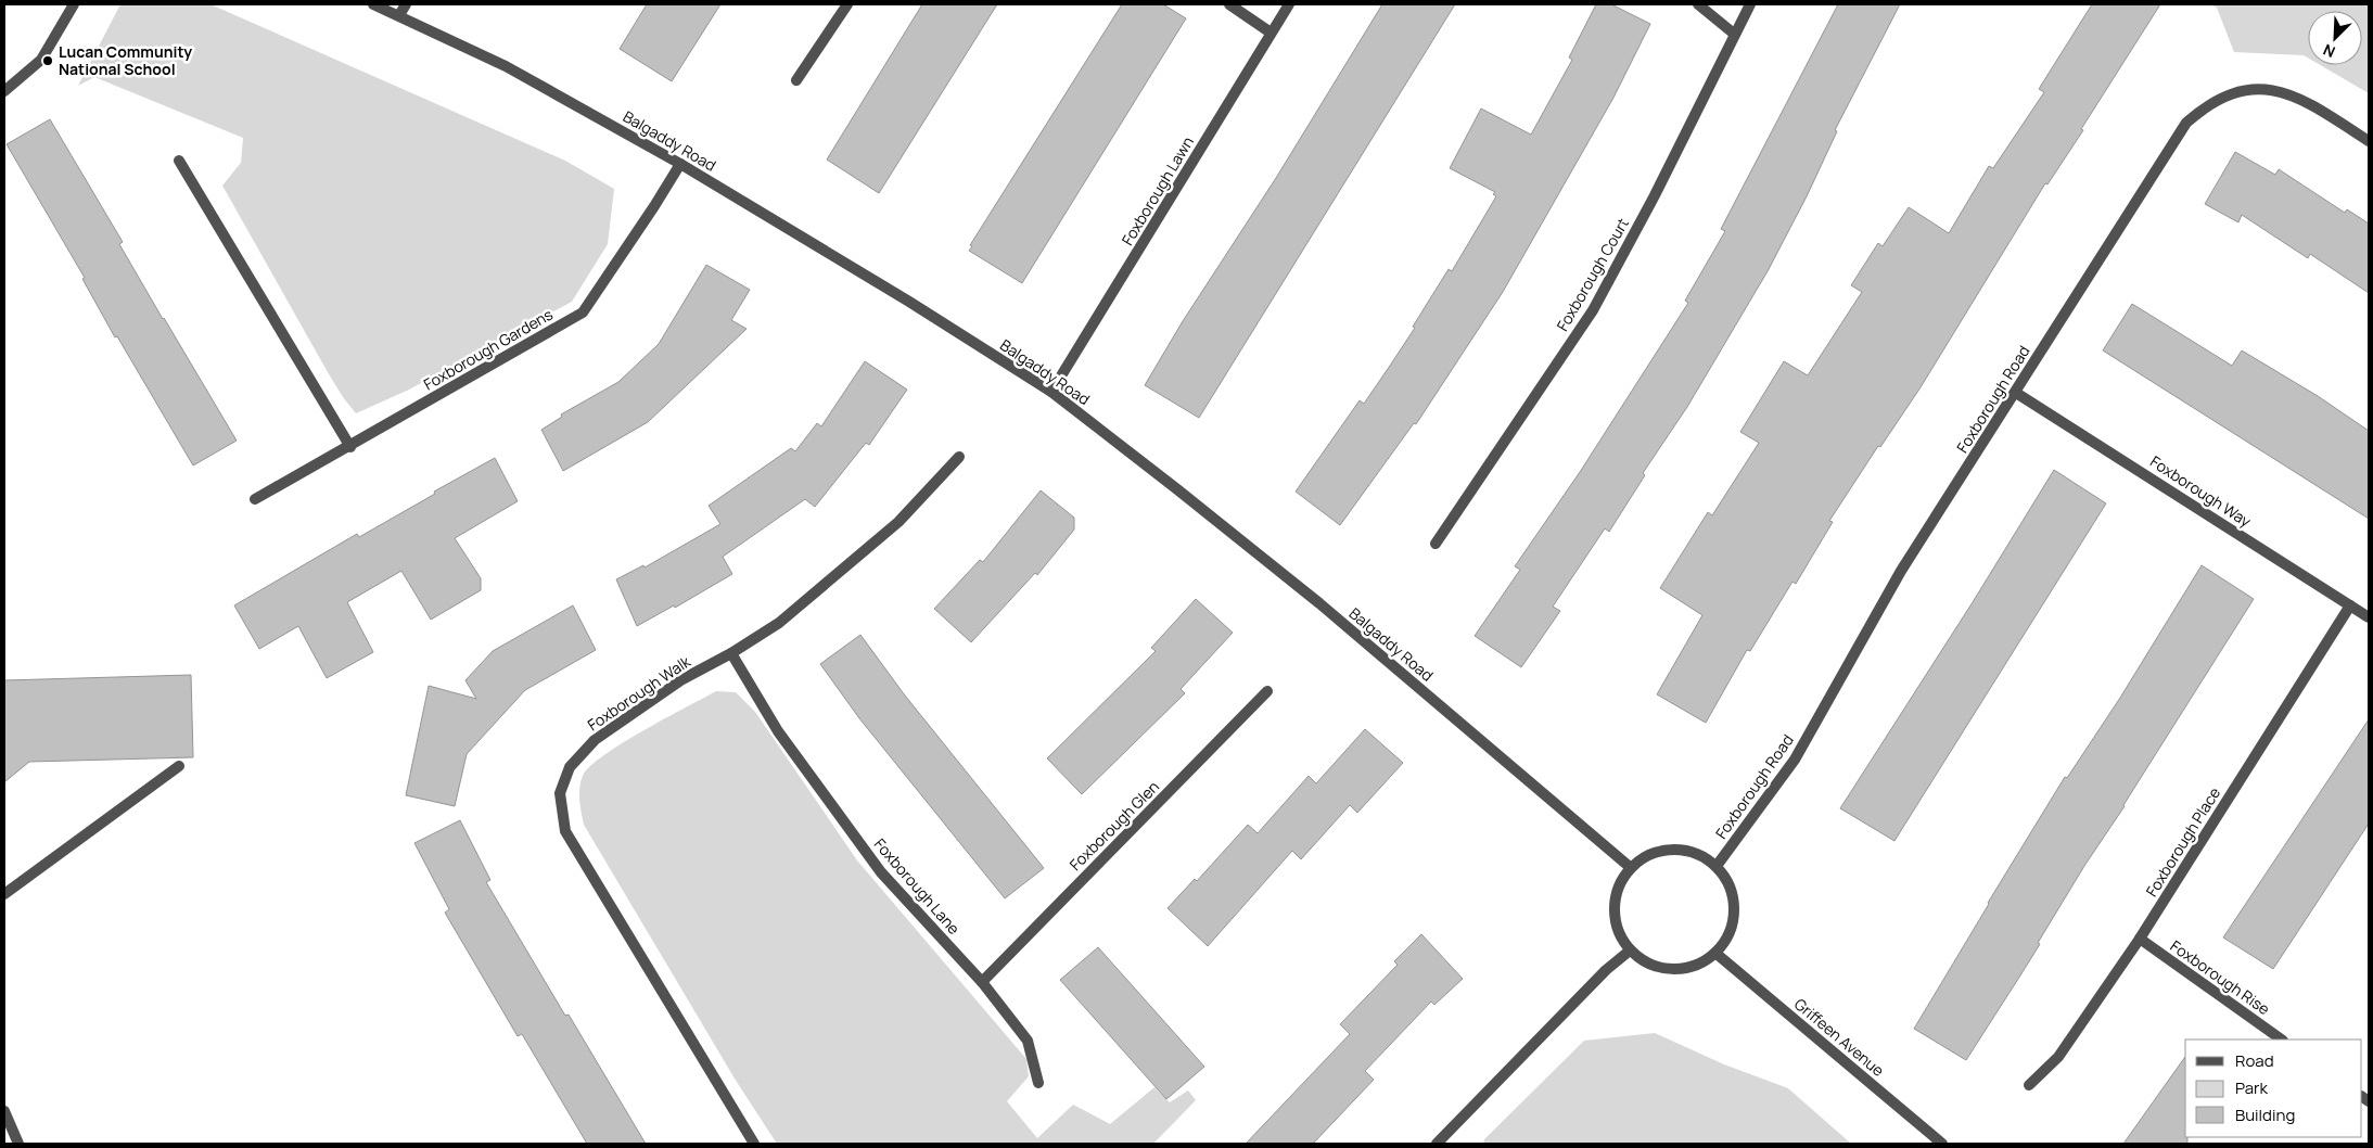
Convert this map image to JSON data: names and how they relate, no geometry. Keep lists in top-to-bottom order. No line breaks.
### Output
{"streets":{"street":["Balgaddy Road","Foxborough Lawn","Foxborough Court","Foxborough Gardens","Foxborough Road","Foxborough Way","Foxborough Walk","Foxborough Glen","Foxborough Place","Foxborough Lane","Foxborough Rise","Griffeen Avenue"]},"crossings":[["Balgaddy Road","Foxborough Lawn"],["Balgaddy Road","Foxborough Gardens"],["Balgaddy Road","Foxborough Road"],["Balgaddy Road","Griffeen Avenue"],["Foxborough Road","Foxborough Way"],["Foxborough Road","Griffeen Avenue"],["Foxborough Way","Foxborough Place"],["Foxborough Walk","Foxborough Lane"],["Foxborough Glen","Foxborough Lane"],["Foxborough Place","Foxborough Rise"]],"places":["Lucan Community National School"],"legend":["Road","Park","Building"],"north":"bottom left"}
